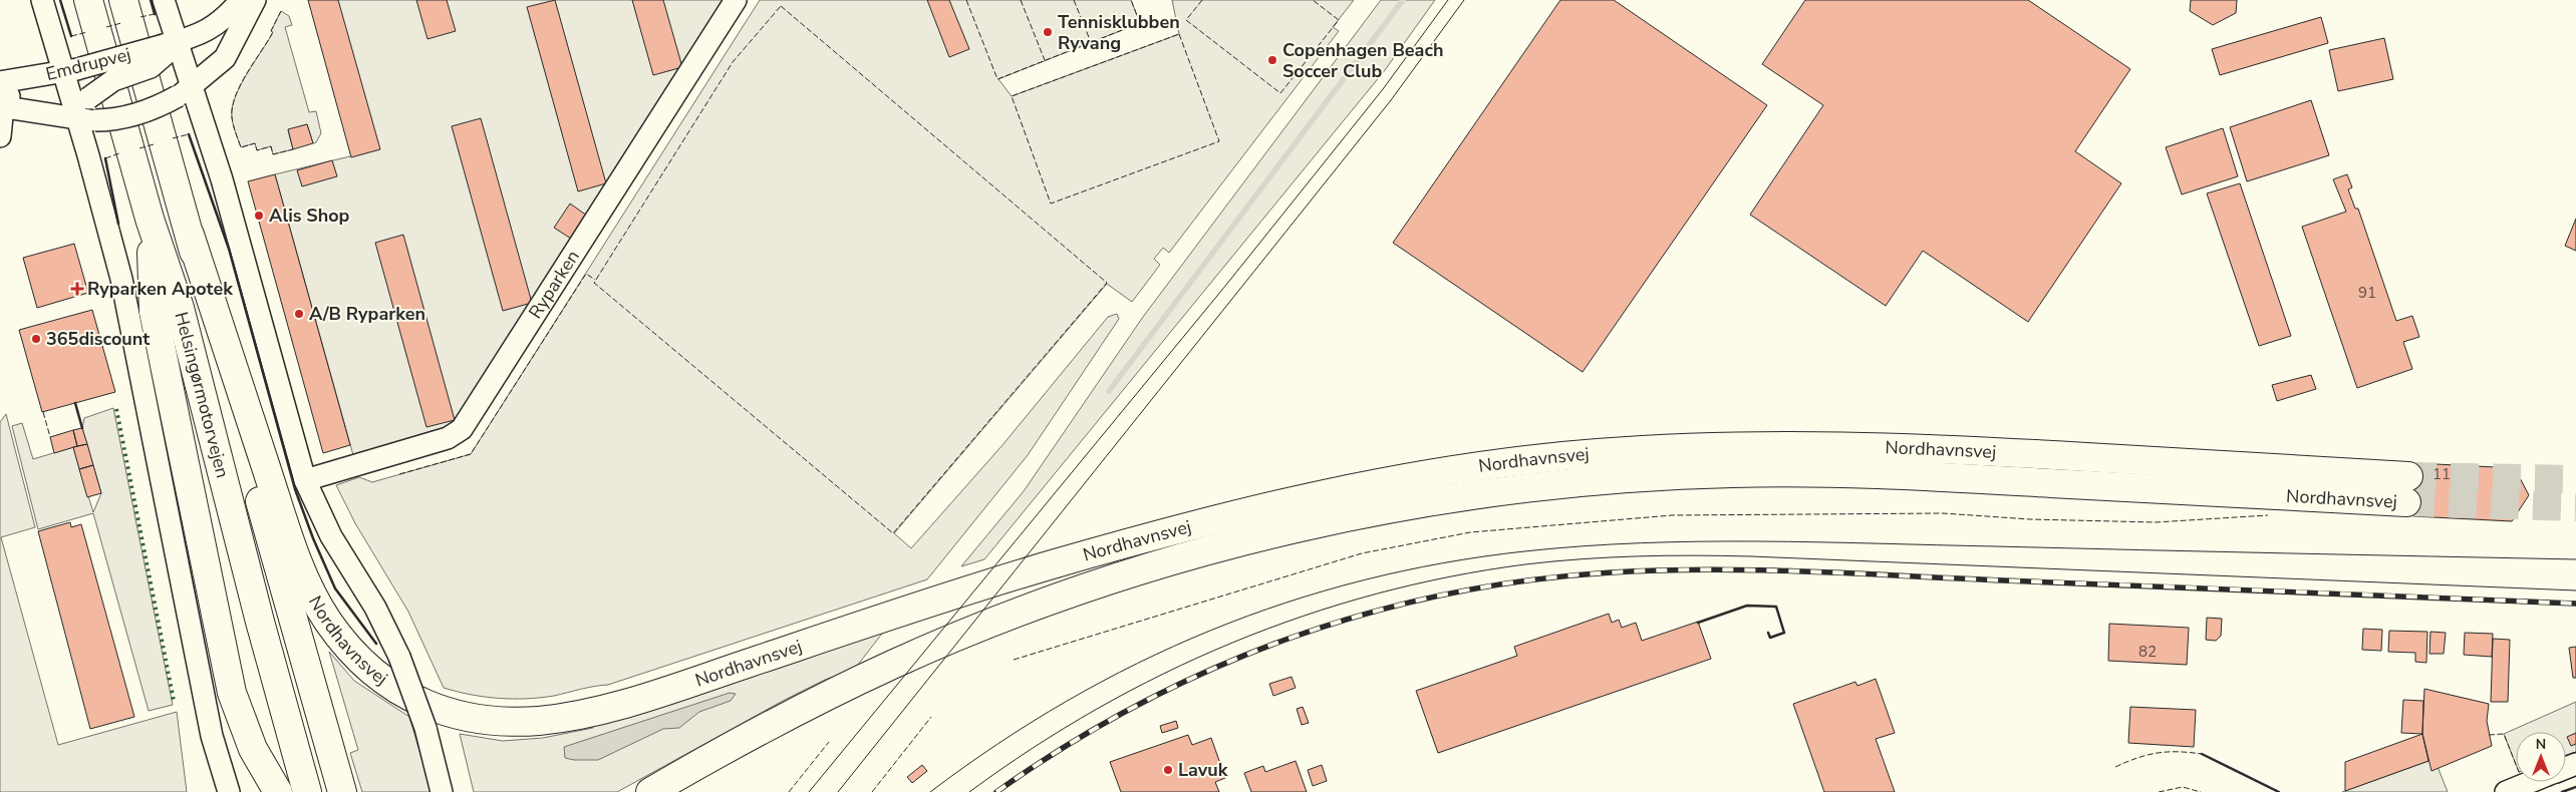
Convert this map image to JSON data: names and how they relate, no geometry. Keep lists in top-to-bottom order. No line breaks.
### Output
{"streets":{"highway":["Helsingørmotorvejen","Nordhavnsvej"],"street":["Emdrupvej","Ryparken"]},"crossings":[["Helsingørmotorvejen","Nordhavnsvej"]],"places":{"other":["Tennisklubben Ryvang","Copenhagen Beach Soccer Club","Alis Shop","A/B Ryparken","365discount","Lavuk"],"health":["Ryparken Apotek"]},"house_numbers":["91","11","82"],"north":"top"}
